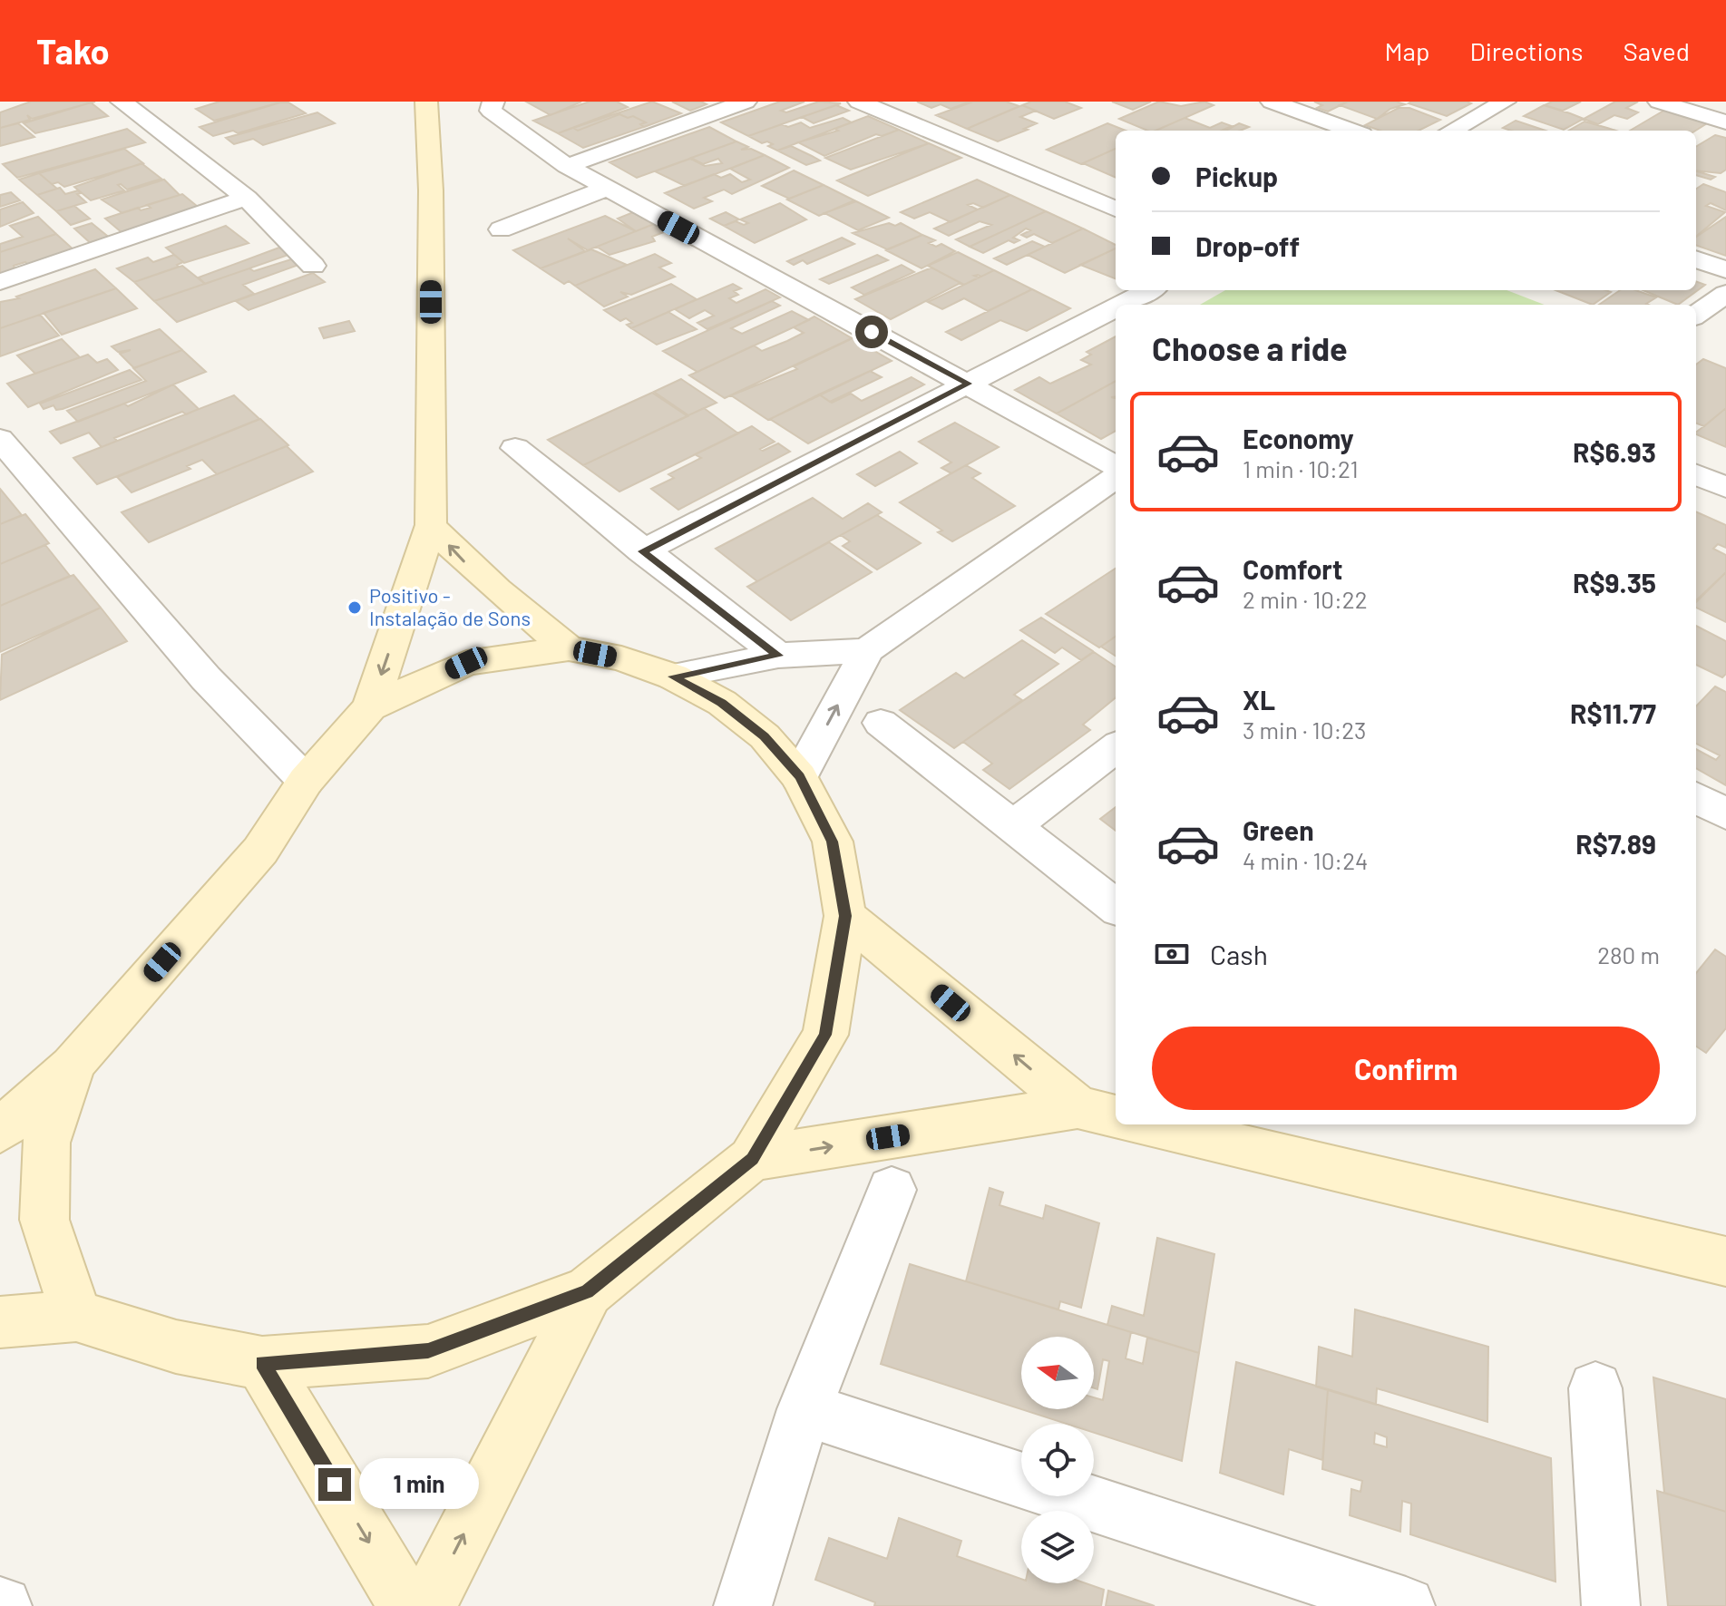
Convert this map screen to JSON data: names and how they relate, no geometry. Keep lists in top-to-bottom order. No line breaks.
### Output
{"places":["Positivo - Instalação de Sons"],"north":"left","page":{"header":"Tako","nav":["Map","Directions","Saved"],"banner":["Pickup","Drop-off"],"heading":"Choose a ride","list":[{"name":"Economy","note":"1 min · 10:21","value":"R$6.93"},{"name":"Comfort","note":"2 min · 10:22","value":"R$9.35"},{"name":"XL","note":"3 min · 10:23","value":"R$11.77"},{"name":"Green","note":"4 min · 10:24","value":"R$7.89"}],"pay":["Cash","280 m"],"buttons":"Confirm","bubble":"1 min"}}
